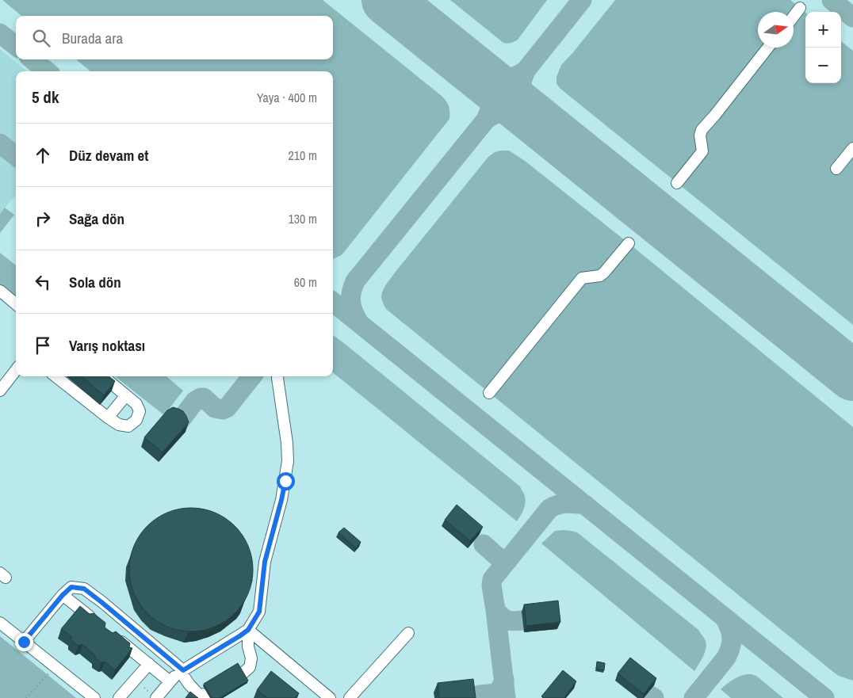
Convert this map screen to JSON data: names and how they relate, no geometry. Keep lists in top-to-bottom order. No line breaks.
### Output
{"north":"right","page":{"map_buttons":["+","−"],"search":"Burada ara","heading":["5 dk","Yaya · 400 m"],"list":[["Düz devam et","210 m"],["Sağa dön","130 m"],["Sola dön","60 m"],"Varış noktası"]}}
